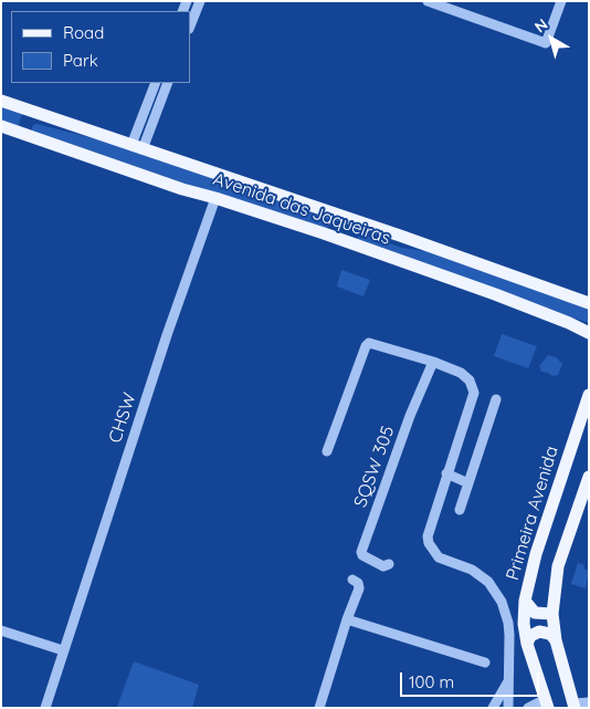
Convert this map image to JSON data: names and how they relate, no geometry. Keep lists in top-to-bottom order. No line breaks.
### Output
{"streets":{"main road":["Avenida das Jaqueiras","Primeira Avenida"],"street":["CHSW","SQSW 305"]},"crossings":[["Avenida das Jaqueiras","CHSW"]],"legend":["Road","Park"],"scale_bar":"100 m","north":"top left"}
